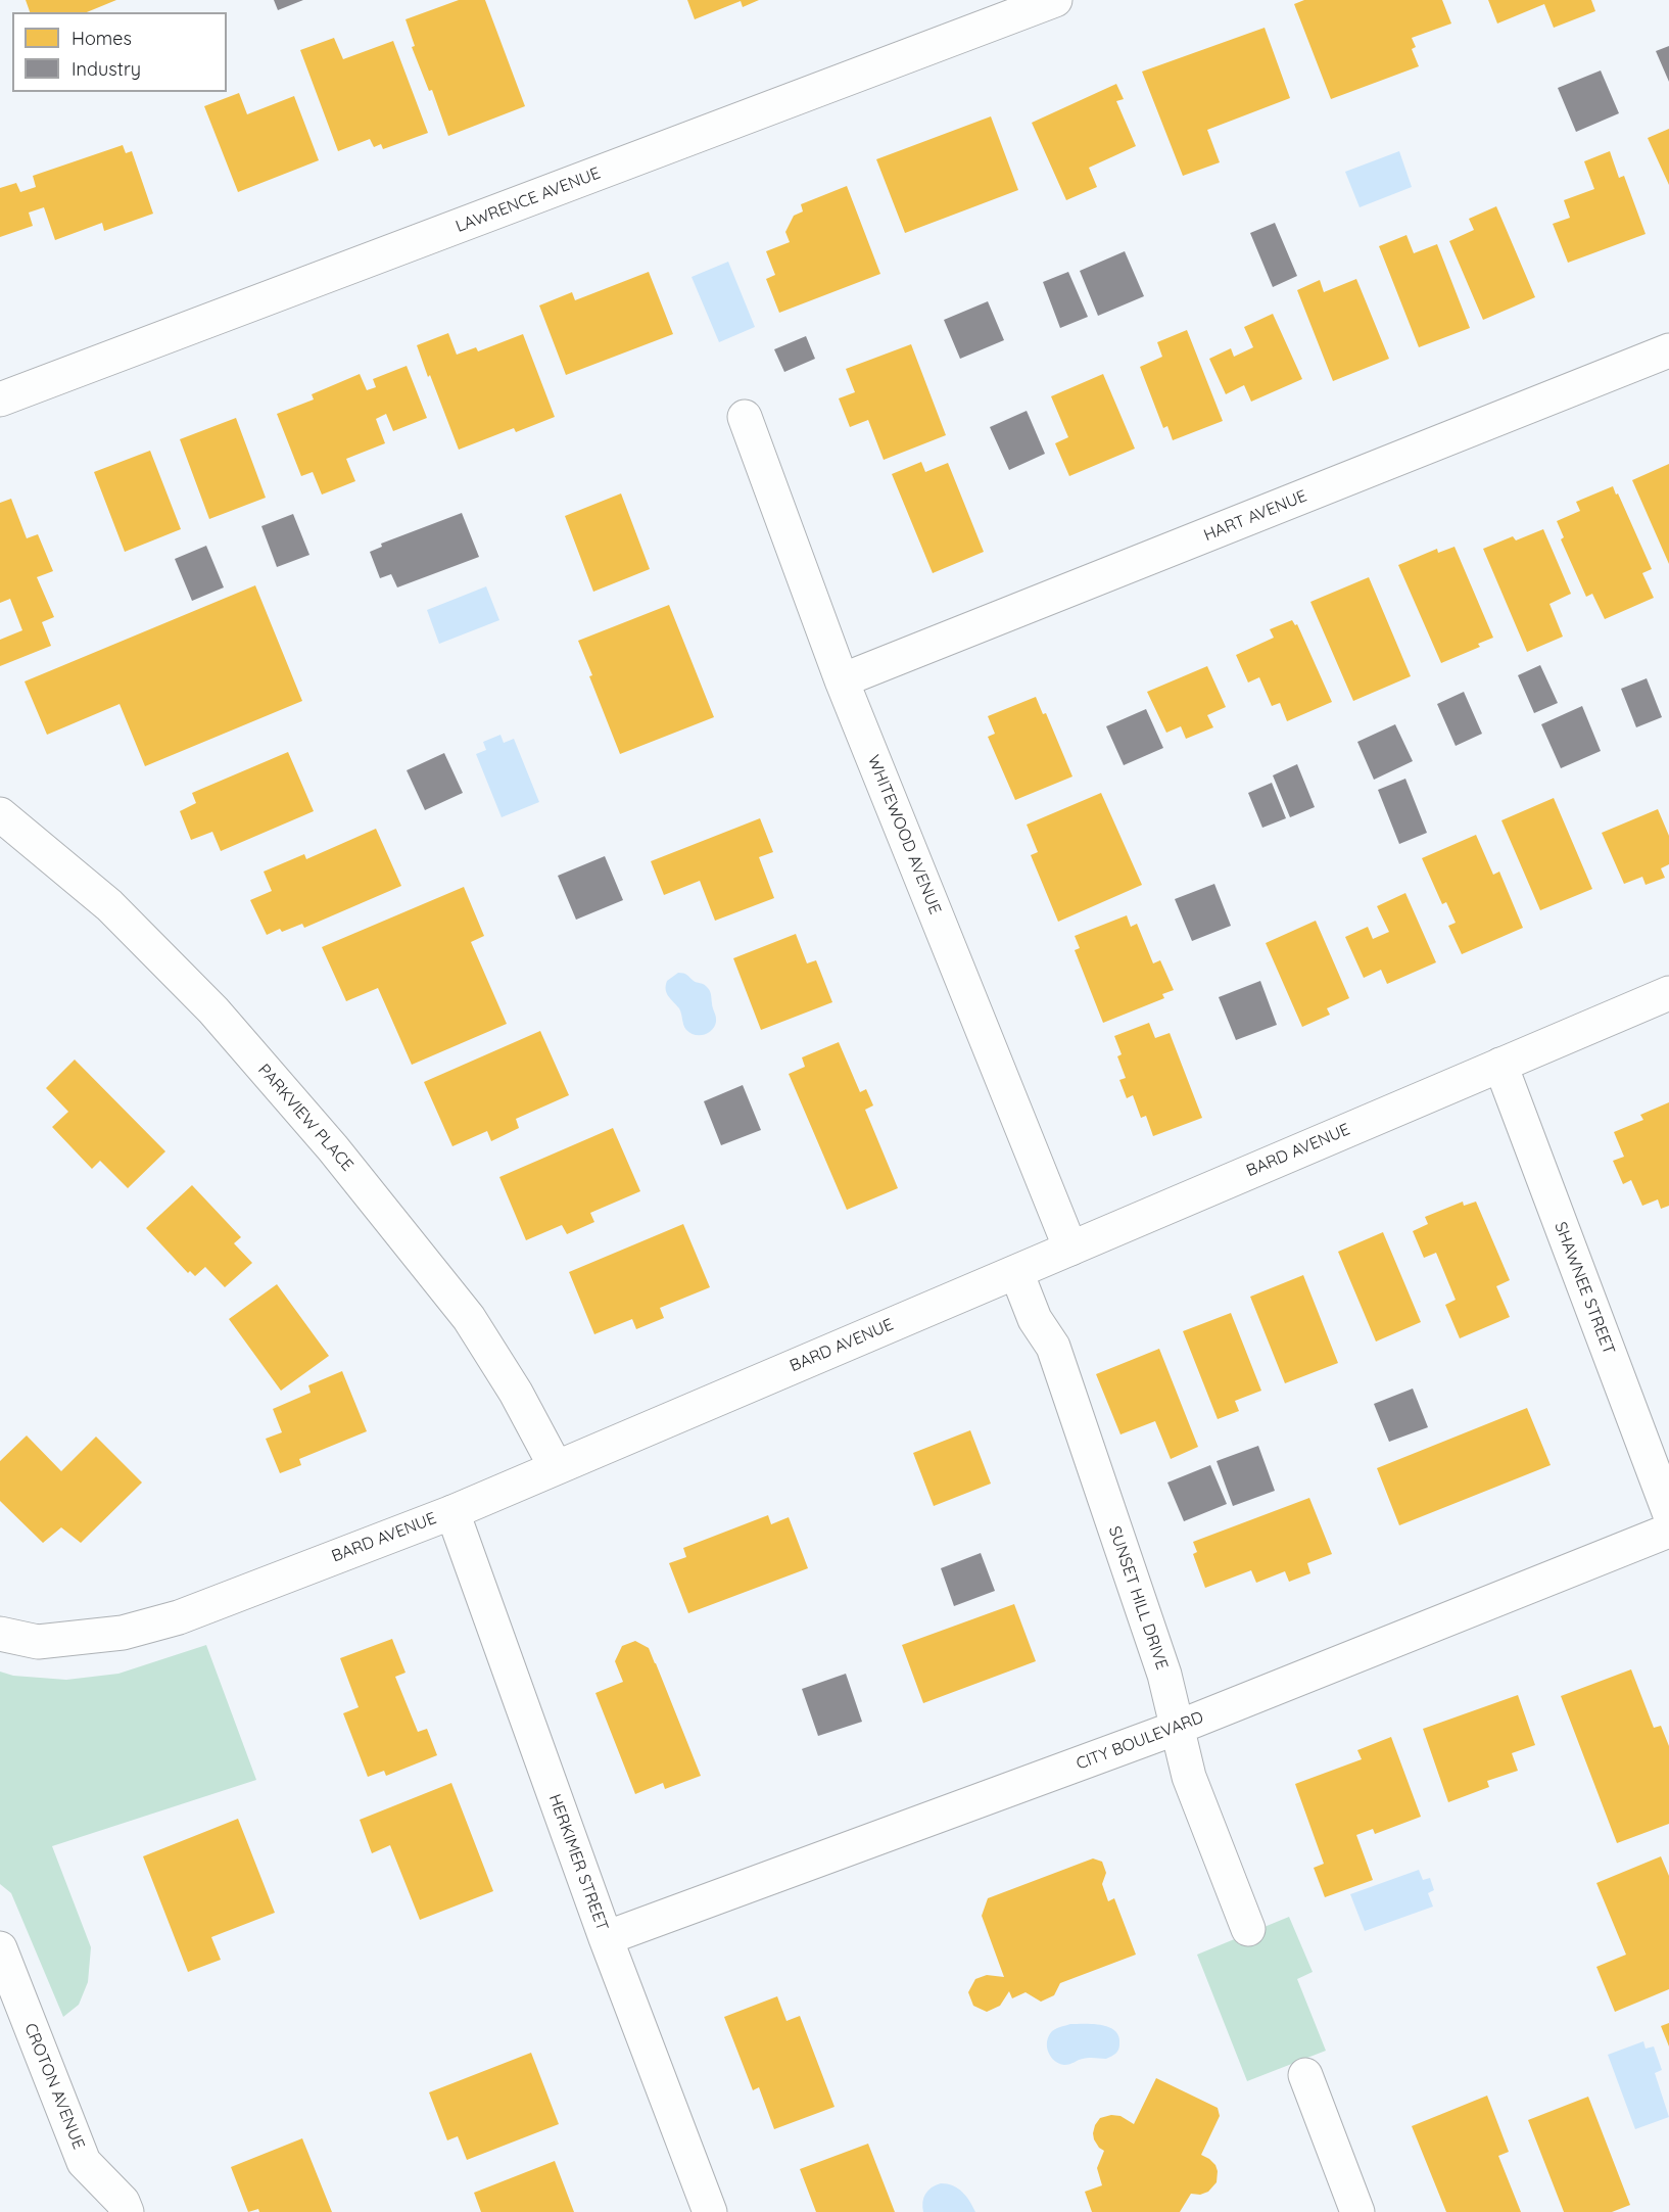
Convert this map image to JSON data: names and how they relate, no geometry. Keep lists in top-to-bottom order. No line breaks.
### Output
{"streets":{"street":["LAWRENCE AVENUE","HART AVENUE","WHITEWOOD AVENUE","PARKVIEW PLACE","BARD AVENUE","SHAWNEE STREET","SUNSET HILL DRIVE","CITY BOULEVARD","HERKIMER STREET","CROTON AVENUE"]},"crossings":[["HART AVENUE","WHITEWOOD AVENUE"],["WHITEWOOD AVENUE","BARD AVENUE"],["PARKVIEW PLACE","BARD AVENUE"],["BARD AVENUE","SHAWNEE STREET"],["BARD AVENUE","SUNSET HILL DRIVE"],["BARD AVENUE","HERKIMER STREET"],["SUNSET HILL DRIVE","CITY BOULEVARD"],["CITY BOULEVARD","HERKIMER STREET"]],"legend":["Homes","Industry"]}
